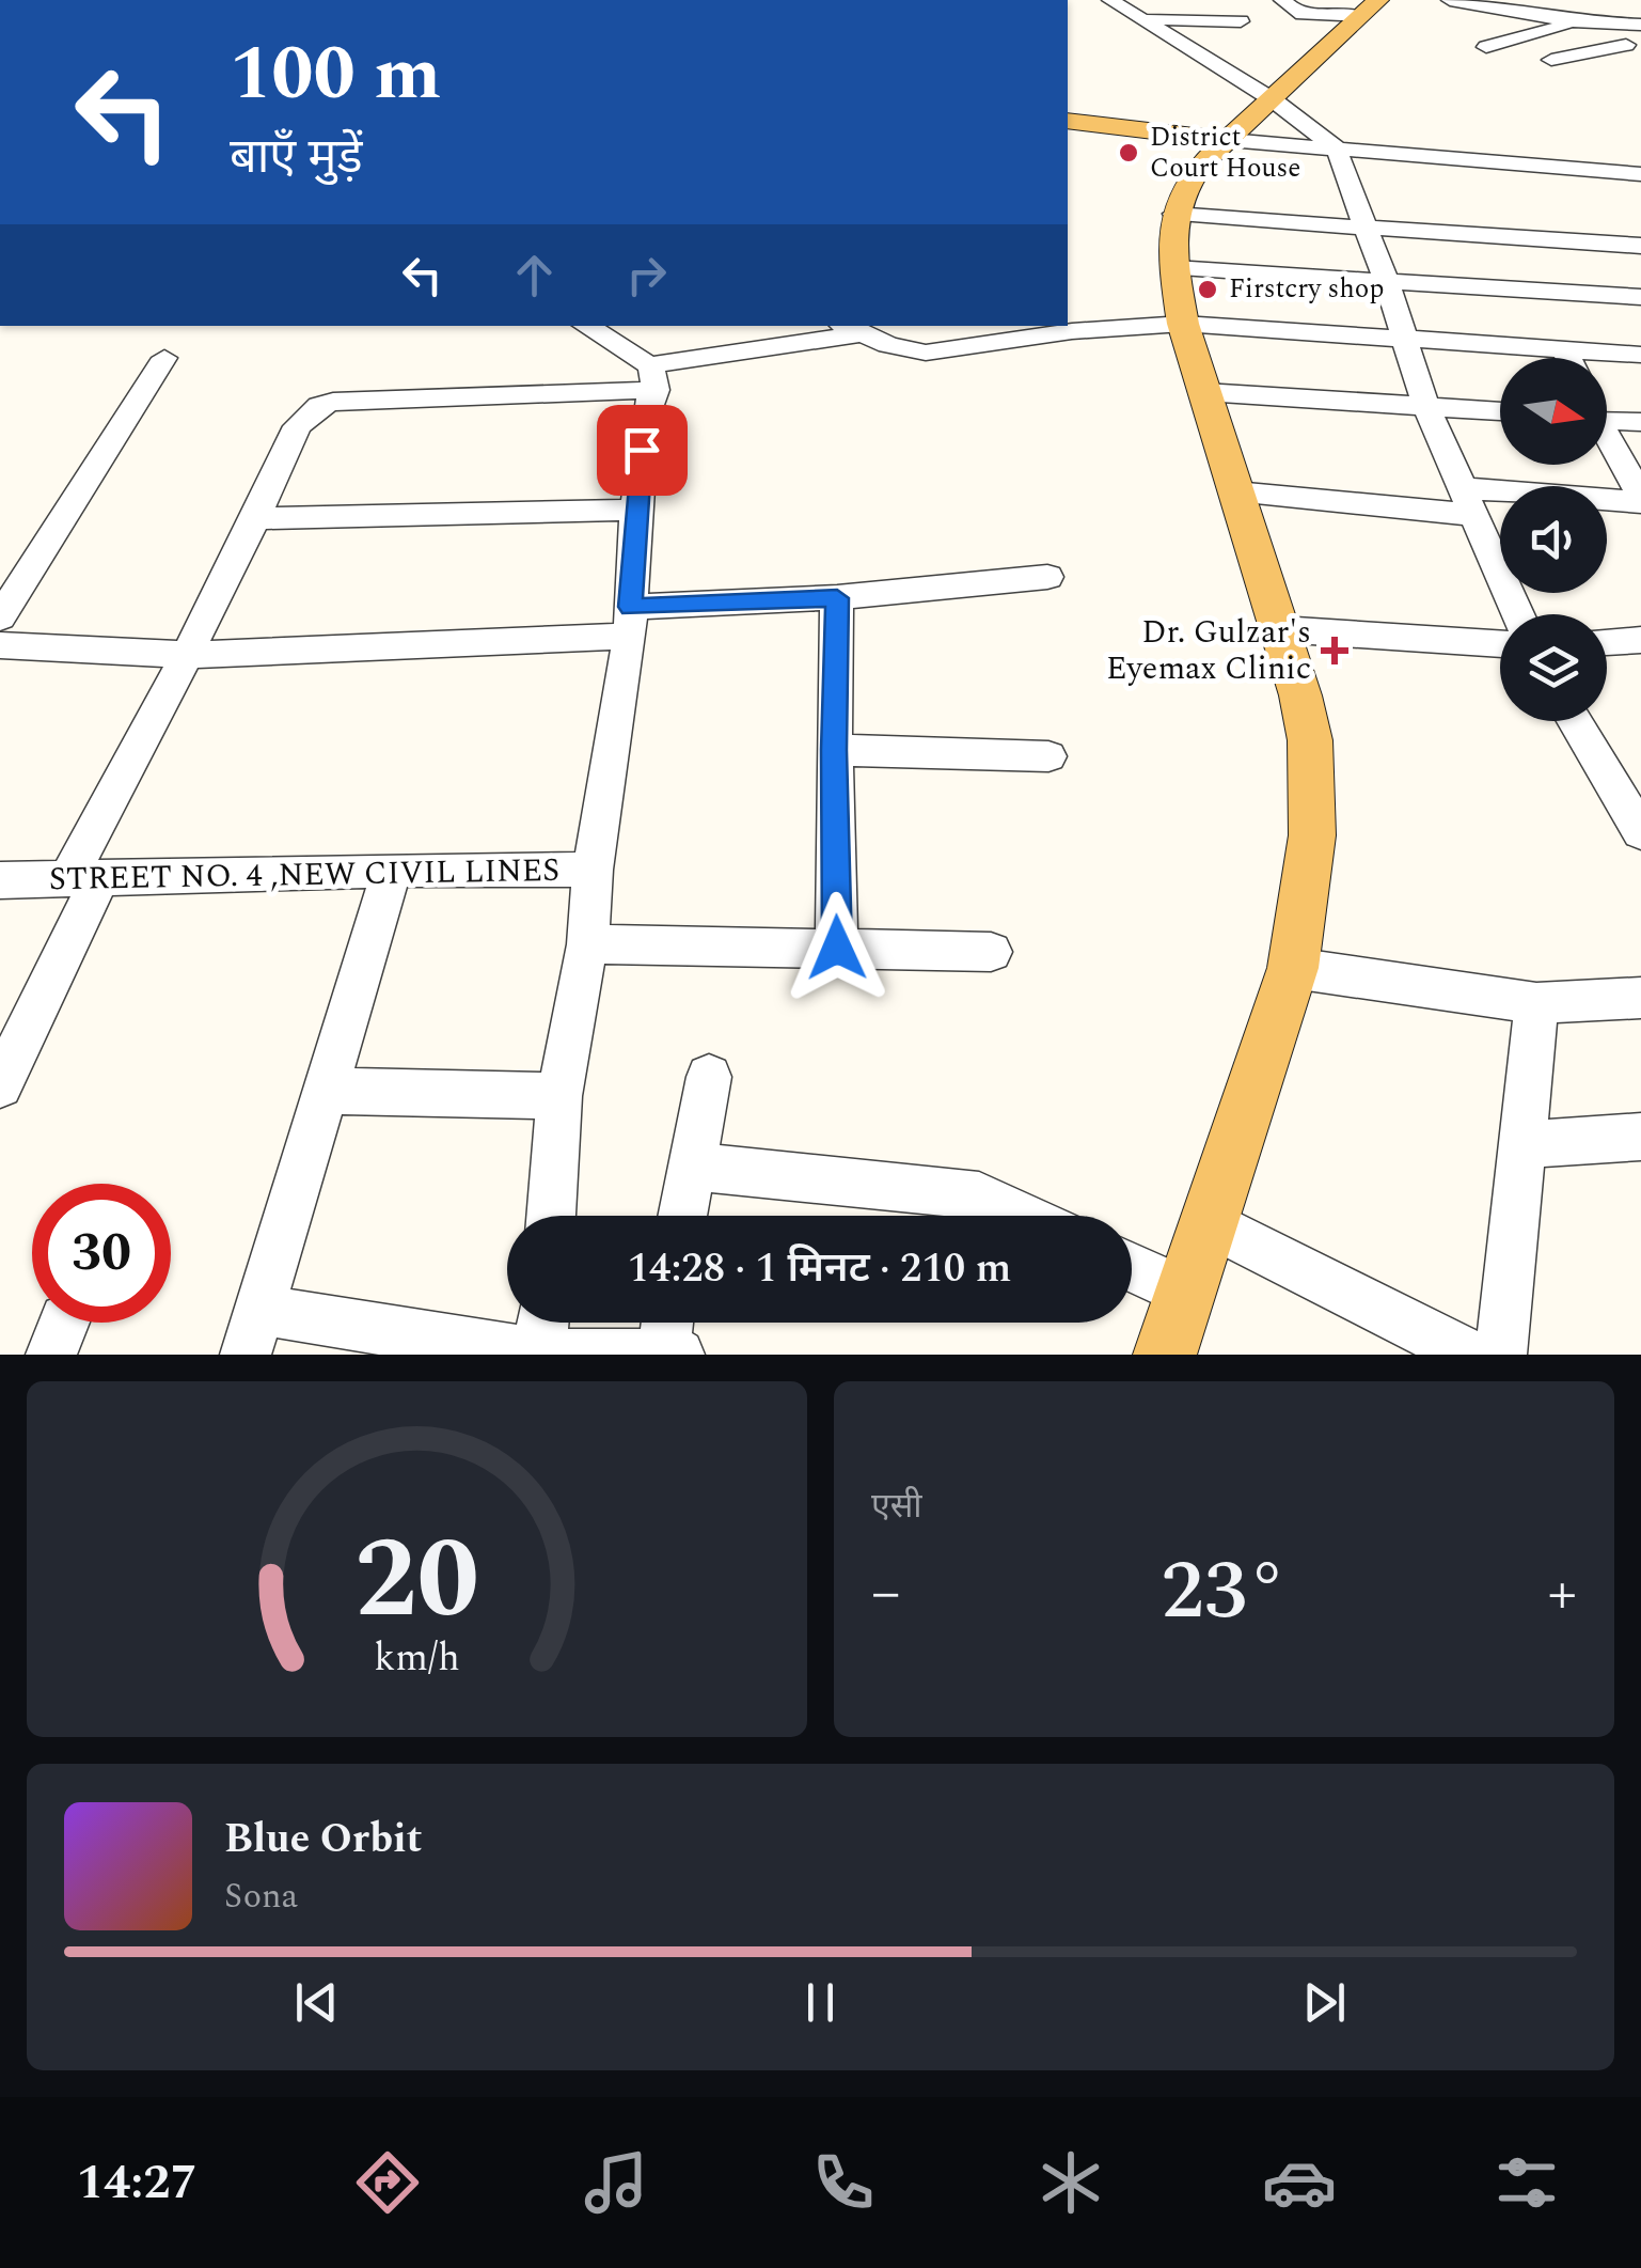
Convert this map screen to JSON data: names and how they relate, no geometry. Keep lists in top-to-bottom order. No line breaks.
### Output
{"streets":{"street":["STREET NO. 4 ,NEW CIVIL LINES"]},"places":{"other":["District Court House","Firstcry shop"],"health":["Dr. Gulzar's Eyemax Clinic"]},"north":"right","page":{"turn":["100 m","बाएँ मुड़ें"],"limit":"30","trip":"14:28 · 1 मिनट · 210 m","tile":"एसी","heat":["−","23°","+"],"song":["Blue Orbit","Sona"],"tabs":"14:27","gauge":["20","km/h"]}}
